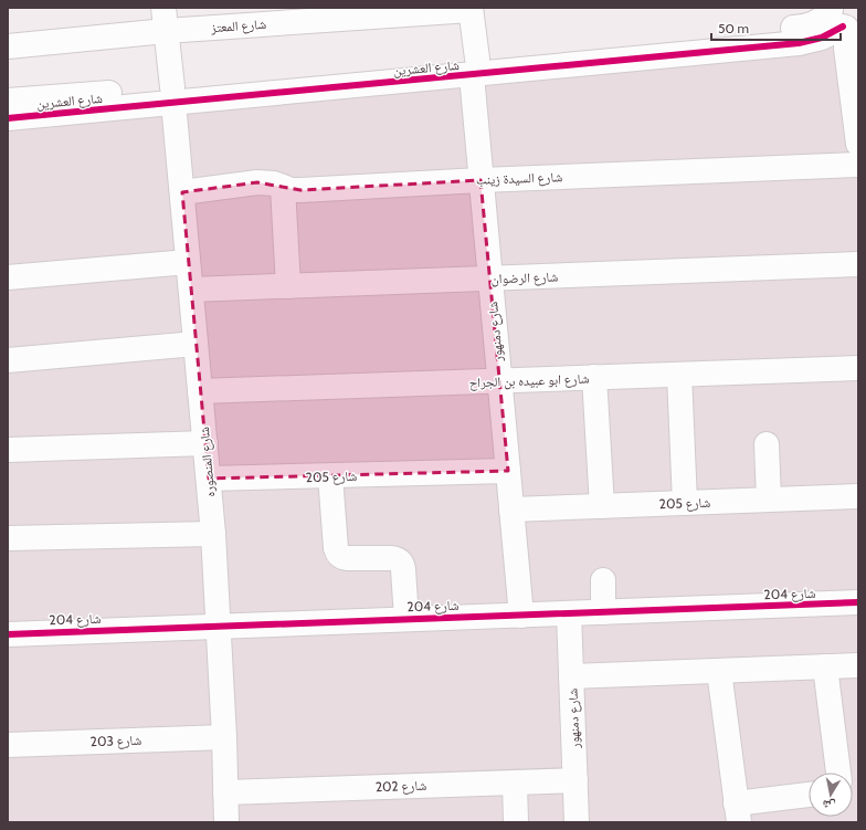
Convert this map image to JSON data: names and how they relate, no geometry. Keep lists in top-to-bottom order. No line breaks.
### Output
{"streets":{"street":["شارع المعتز","شارع العشرين","شارع السيدة زينب","شارع الرضوان","شارع دمنهور","شارع ابو عبيده بن الجراح","شارع المنصوره","شارع 205","شارع 204","شارع 203","شارع 202"]},"crossings":[["شارع المعتز","شارع دمنهور"],["شارع المعتز","شارع المنصوره"],["شارع العشرين","شارع دمنهور"],["شارع العشرين","شارع المنصوره"],["شارع السيدة زينب","شارع دمنهور"],["شارع السيدة زينب","شارع المنصوره"],["شارع الرضوان","شارع دمنهور"],["شارع الرضوان","شارع المنصوره"],["شارع دمنهور","شارع ابو عبيده بن الجراح"],["شارع دمنهور","شارع 205"],["شارع دمنهور","شارع 204"],["شارع دمنهور","شارع 202"],["شارع ابو عبيده بن الجراح","شارع المنصوره"],["شارع المنصوره","شارع 205"],["شارع المنصوره","شارع 204"],["شارع المنصوره","شارع 203"],["شارع المنصوره","شارع 202"]],"scale_bar":"50 m","north":"bottom"}
